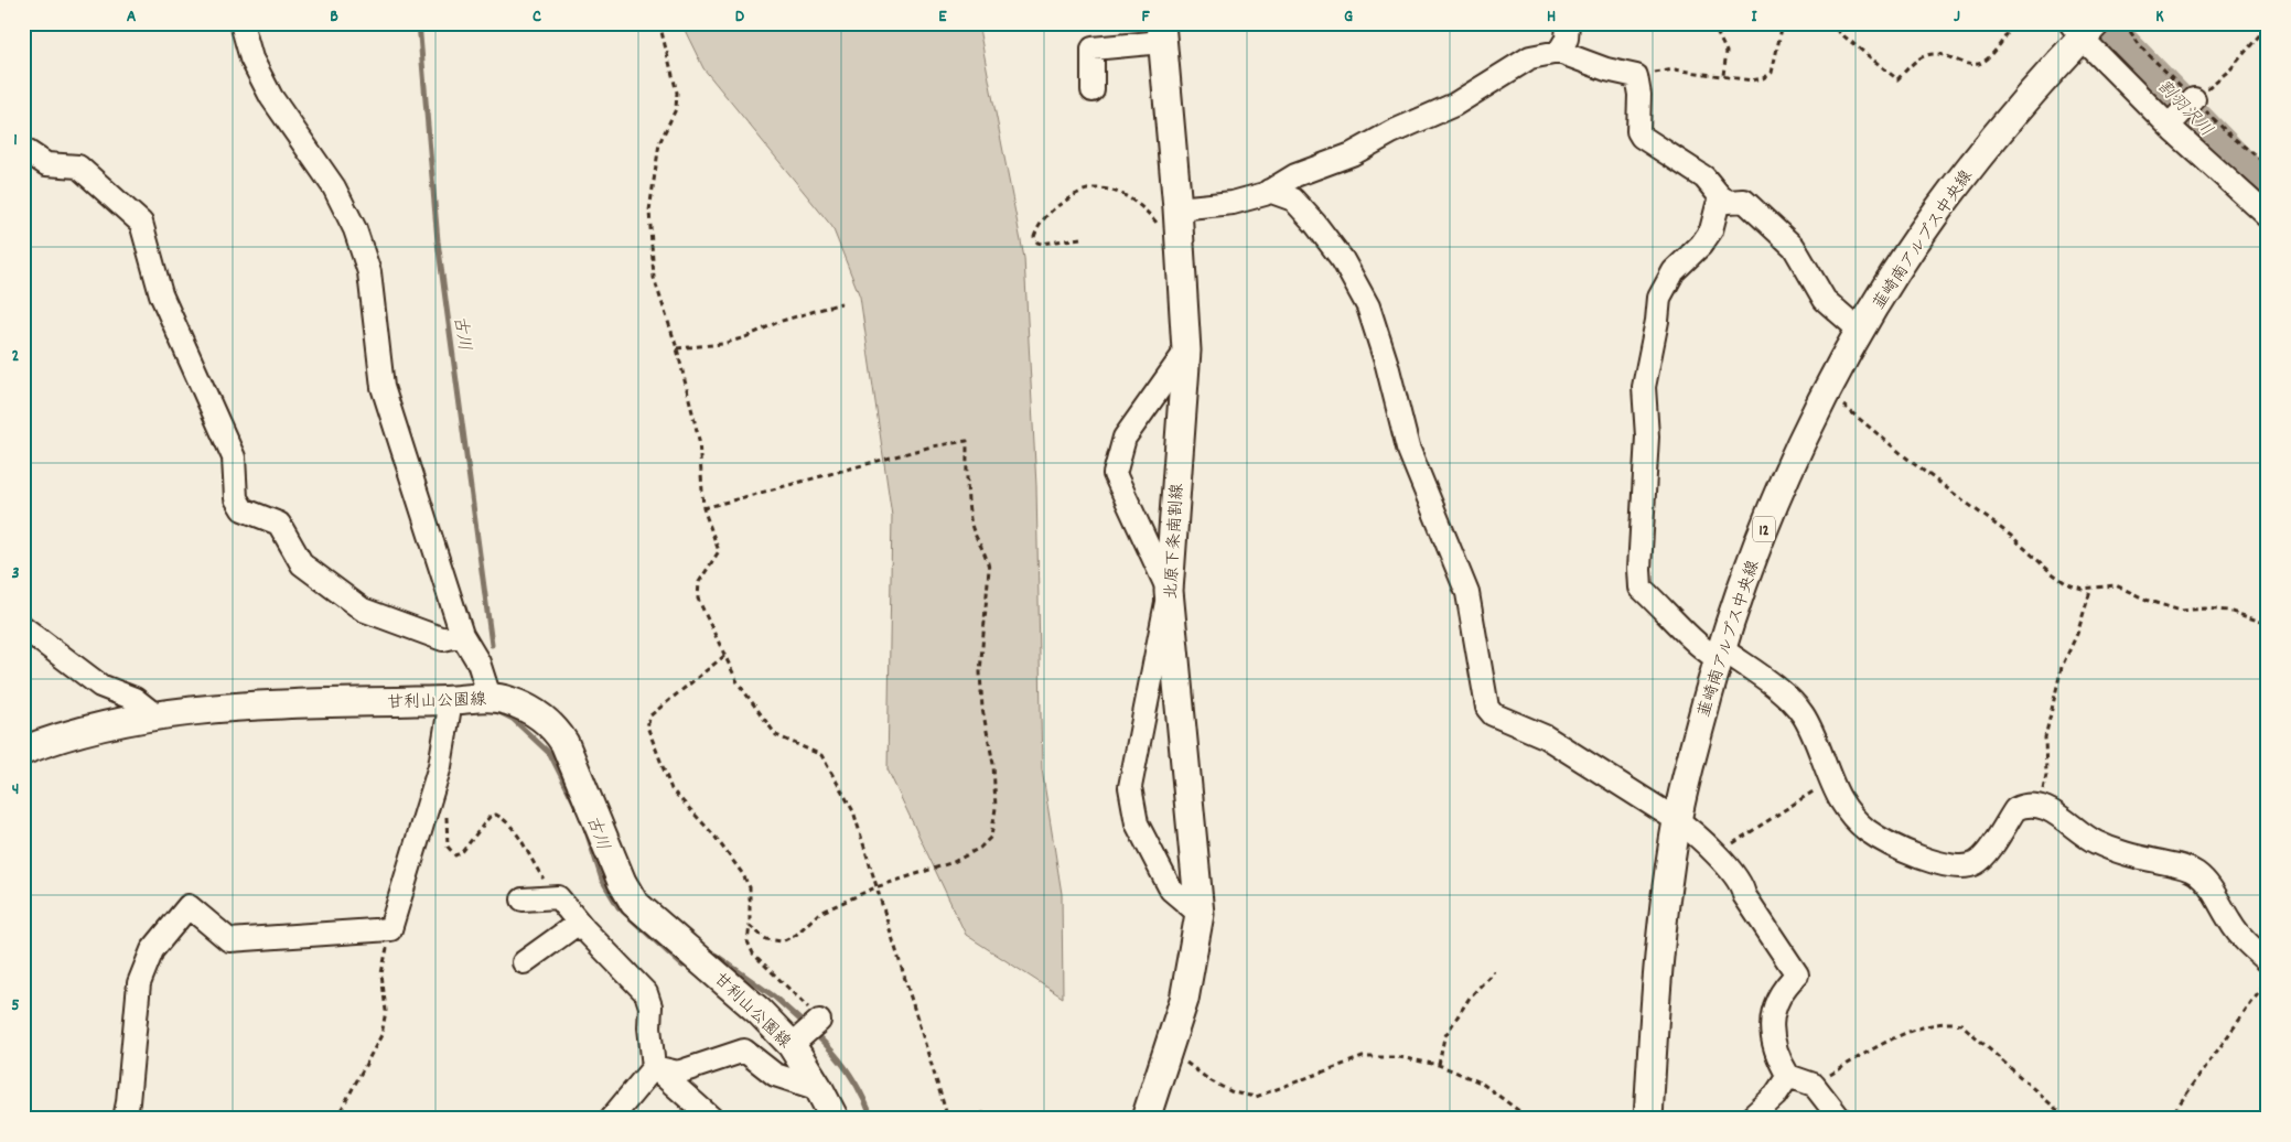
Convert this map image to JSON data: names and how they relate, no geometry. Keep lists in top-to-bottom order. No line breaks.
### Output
{"streets":{"main road":["韮崎南アルプス中央線","12","北原下条南割線","甘利山公園線"]},"water":["割羽沢川","古川"],"grid":{"columns":["A","B","C","D","E","F","G","H","I","J","K"],"rows":["1","2","3","4","5"]}}
